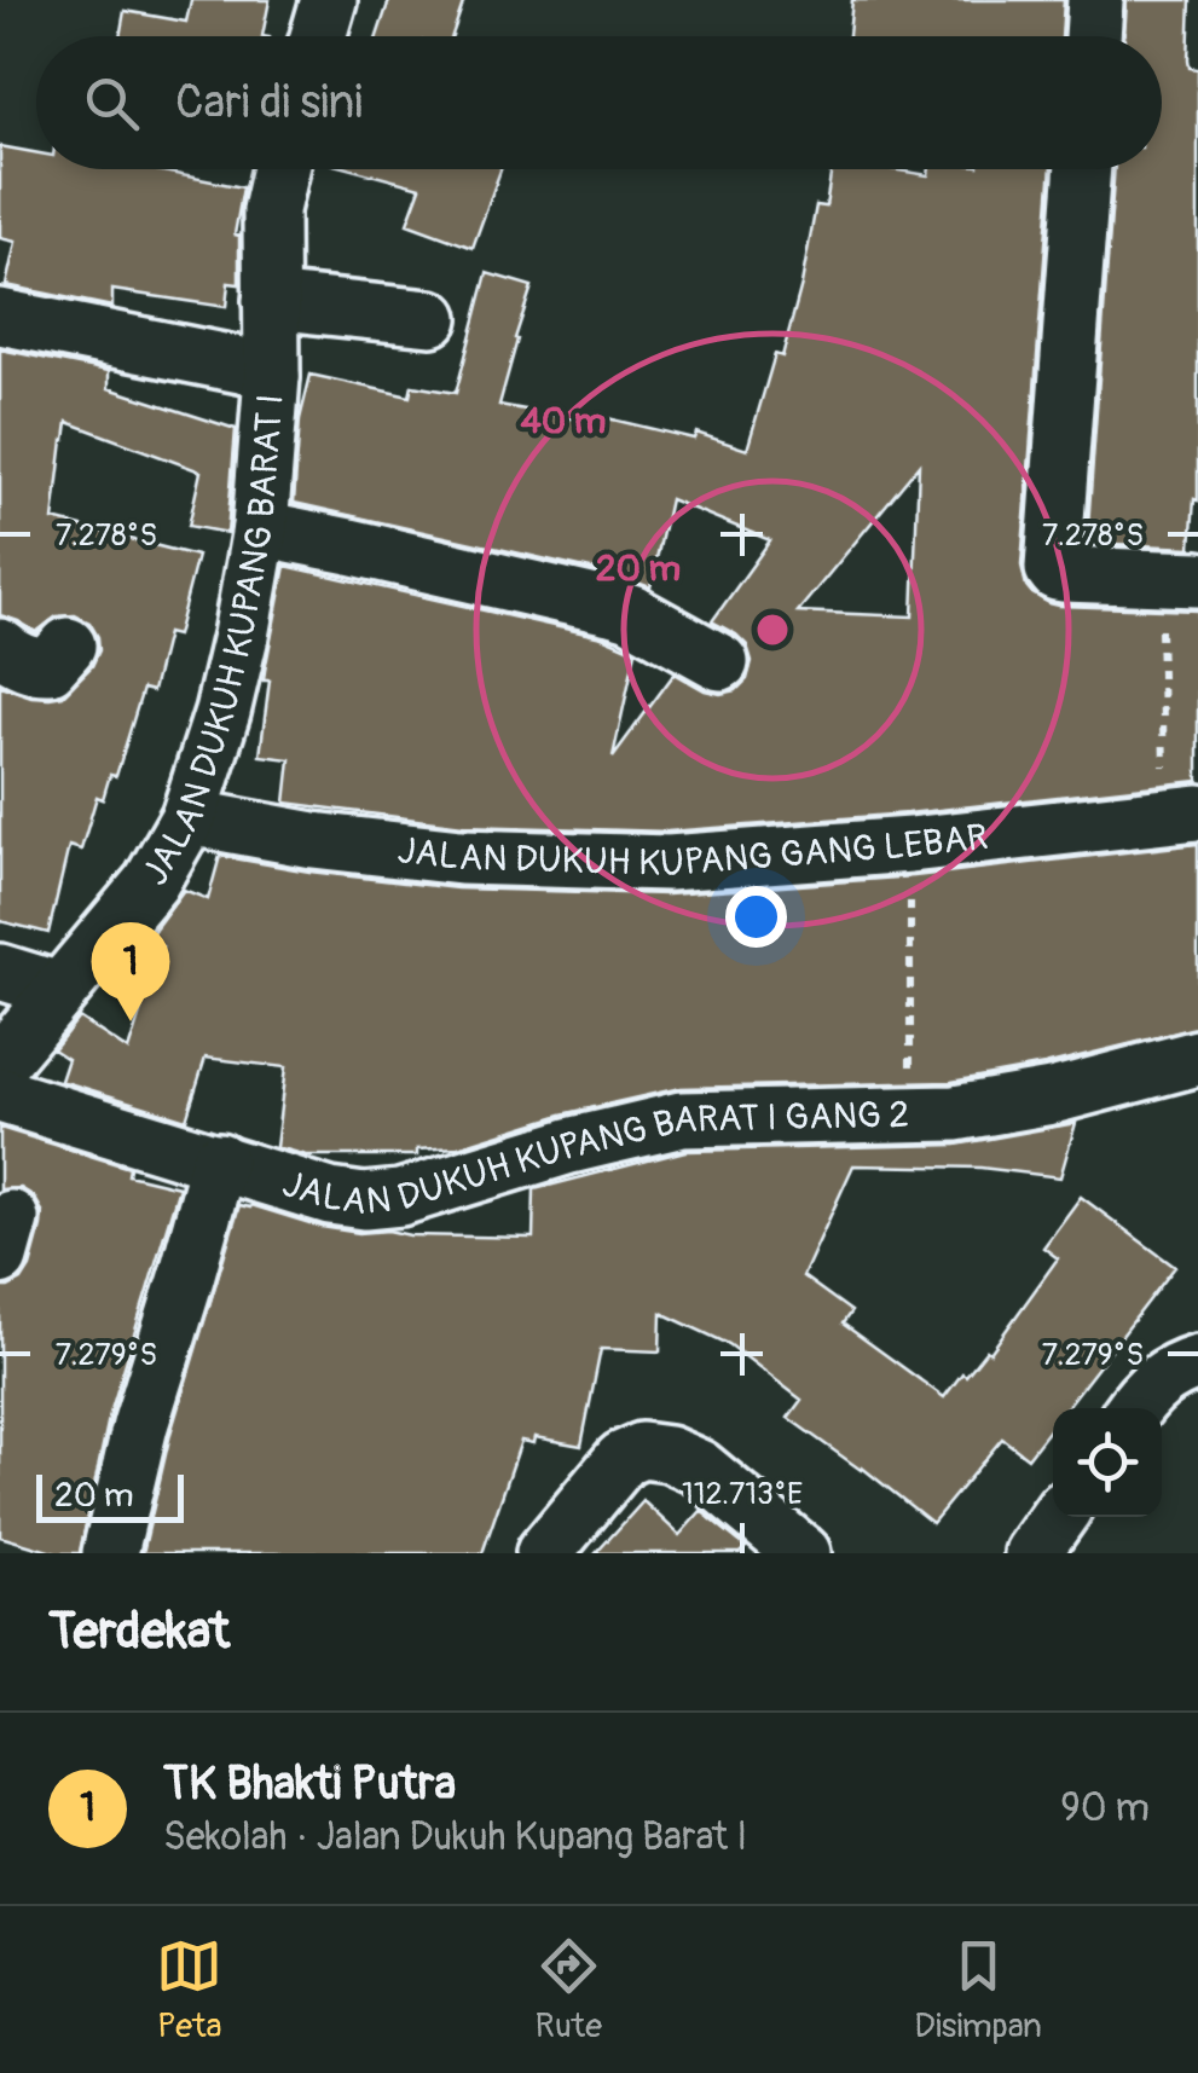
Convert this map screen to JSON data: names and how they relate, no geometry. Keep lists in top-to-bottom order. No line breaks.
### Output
{"streets":{"street":["JALAN DUKUH KUPANG BARAT I","JALAN DUKUH KUPANG GANG LEBAR","JALAN DUKUH KUPANG BARAT I GANG 2"]},"crossings":[["JALAN DUKUH KUPANG BARAT I","JALAN DUKUH KUPANG GANG LEBAR"]],"scale_bar":"20 m","page":{"search":"Cari di sini","pins":"1","scale":"20 m","heading":"Terdekat","list":[{"mark":"1","name":"TK Bhakti Putra","note":"Sekolah · Jalan Dukuh Kupang Barat I","value":"90 m"}],"nav":["Peta","Rute","Disimpan"]},"coordinates":["7.278°S","7.279°S","112.713°E"],"rings":["40 m","20 m"]}
